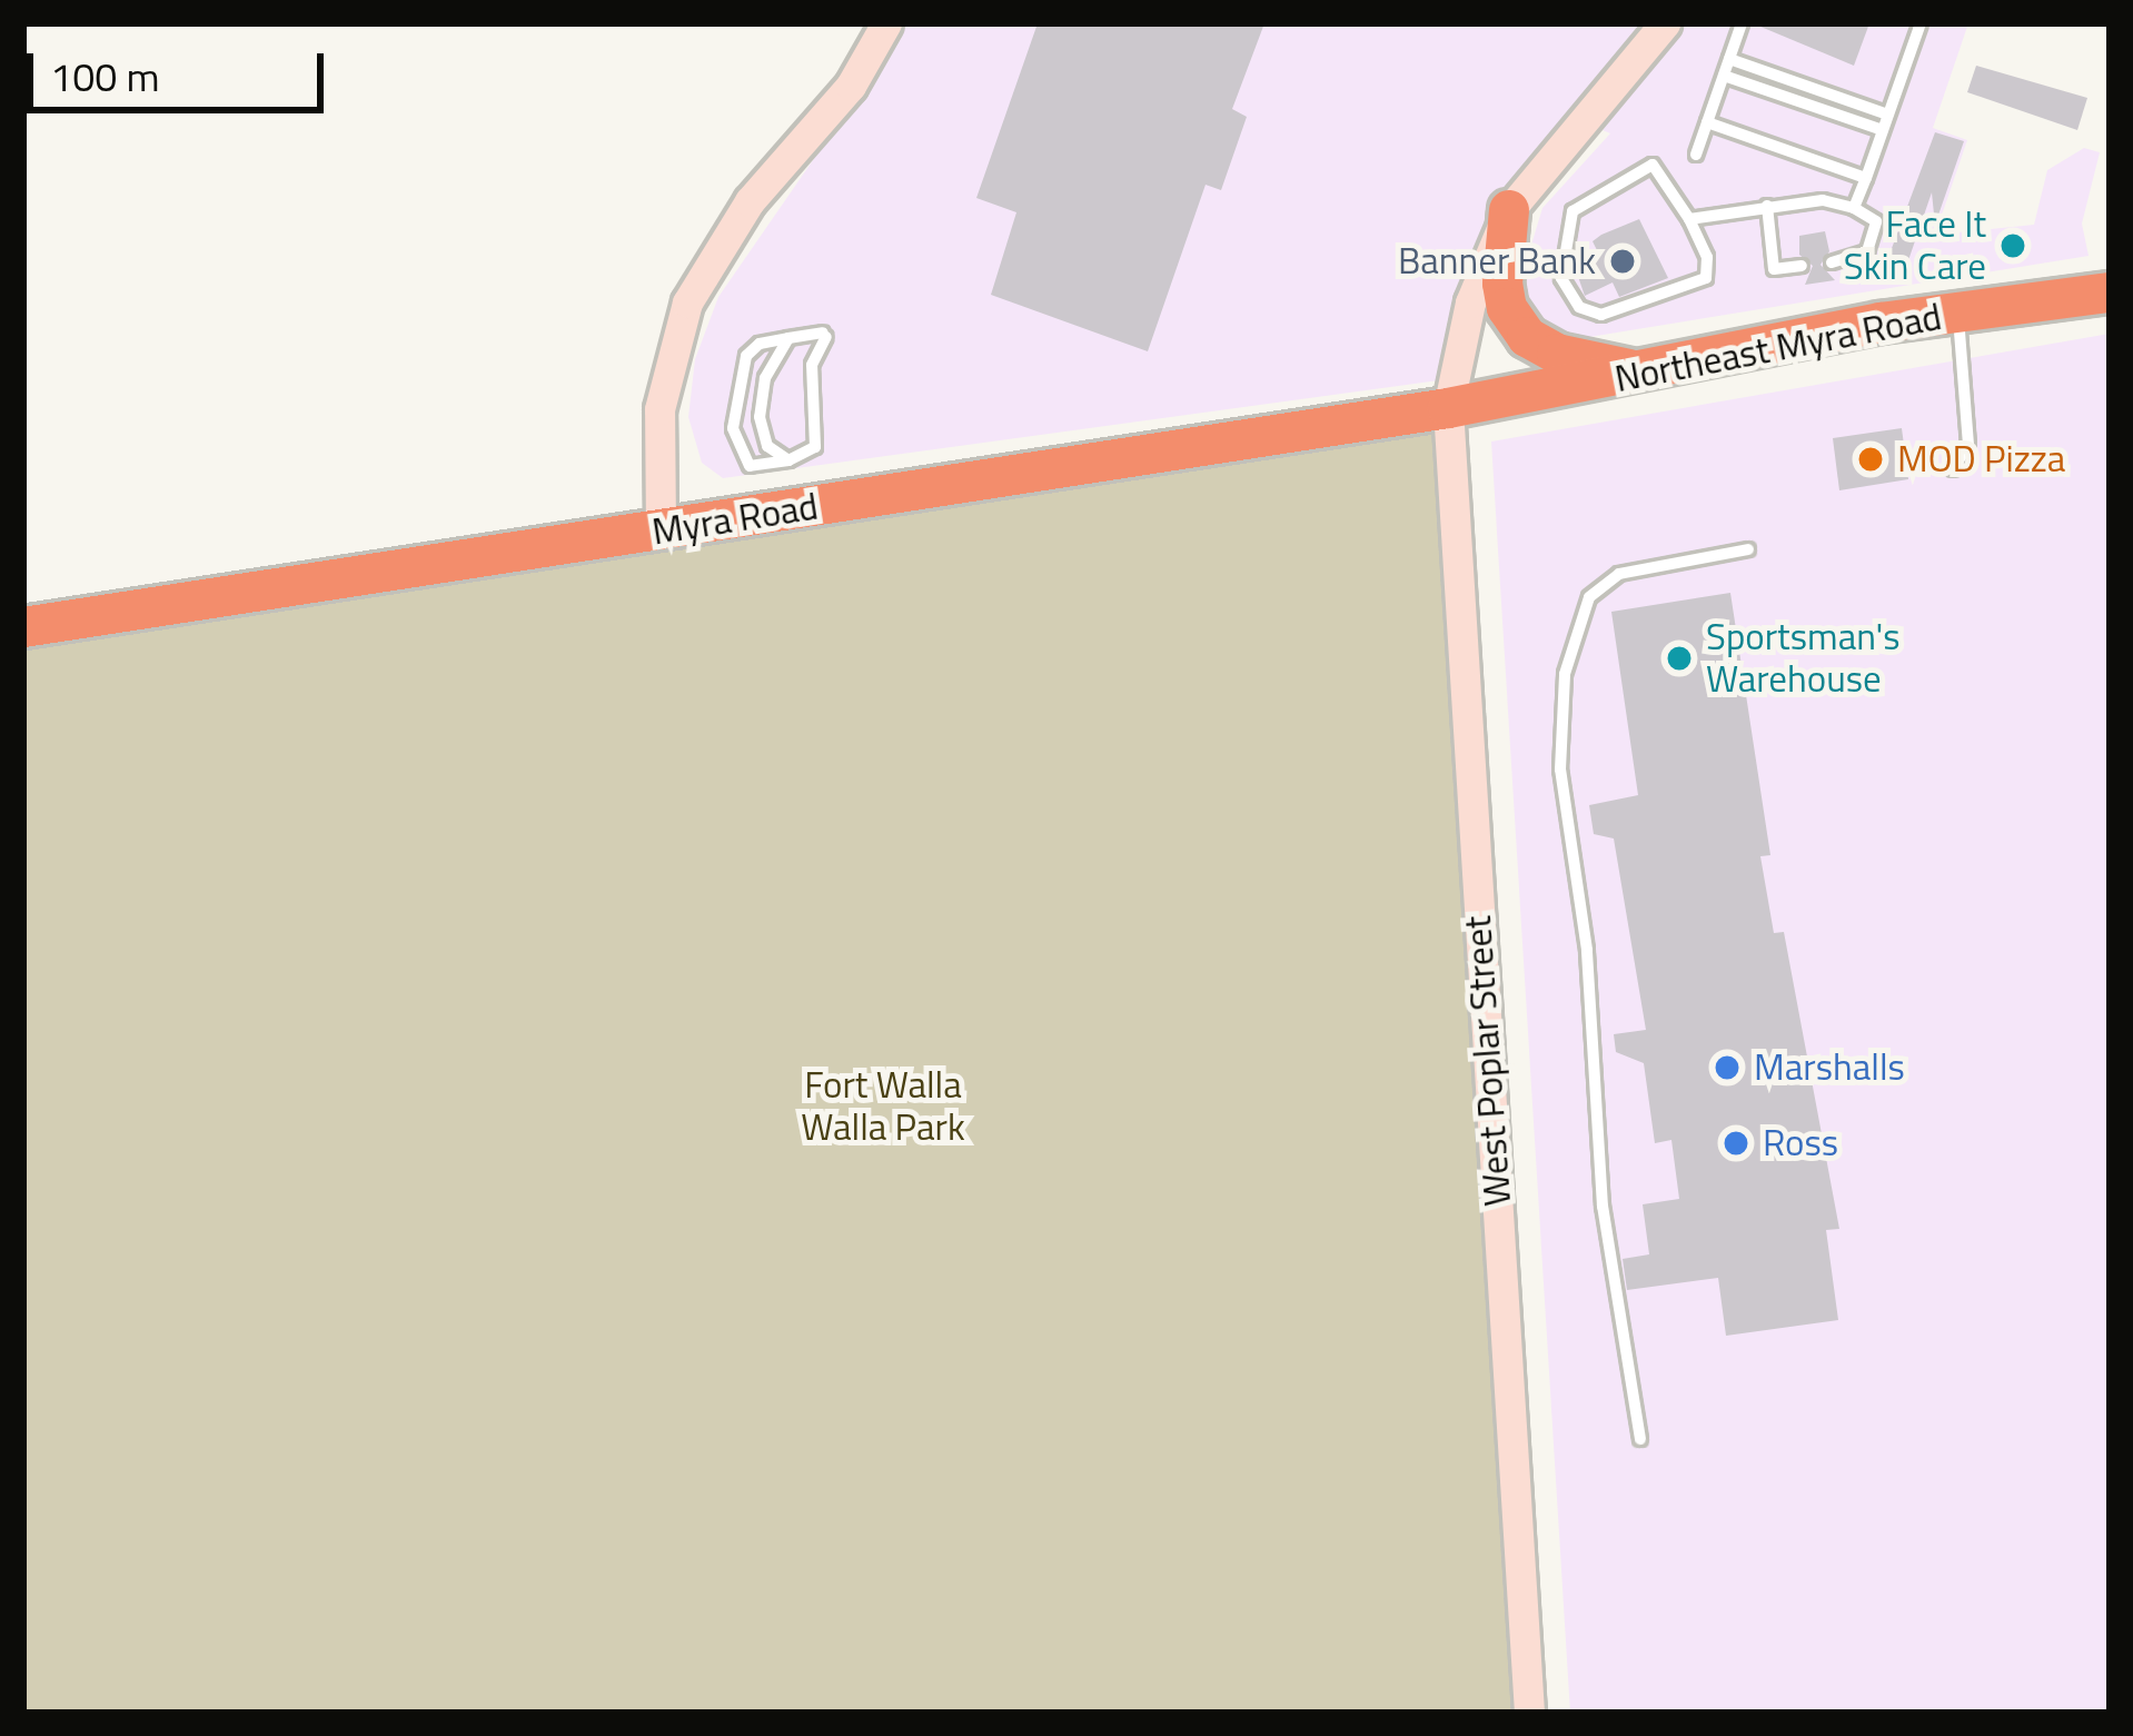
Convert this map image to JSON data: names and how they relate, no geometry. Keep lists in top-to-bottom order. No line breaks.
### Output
{"streets":{"highway":["Northeast Myra Road","Myra Road"],"main road":["West Poplar Street"]},"crossings":[["Northeast Myra Road","Myra Road"],["Northeast Myra Road","West Poplar Street"],["Myra Road","West Poplar Street"]],"parks":["Fort Walla Walla Park"],"places":["Face It Skin Care","Banner Bank","MOD Pizza","Sportsman's Warehouse","Marshalls","Ross"],"scale_bar":"100 m"}
